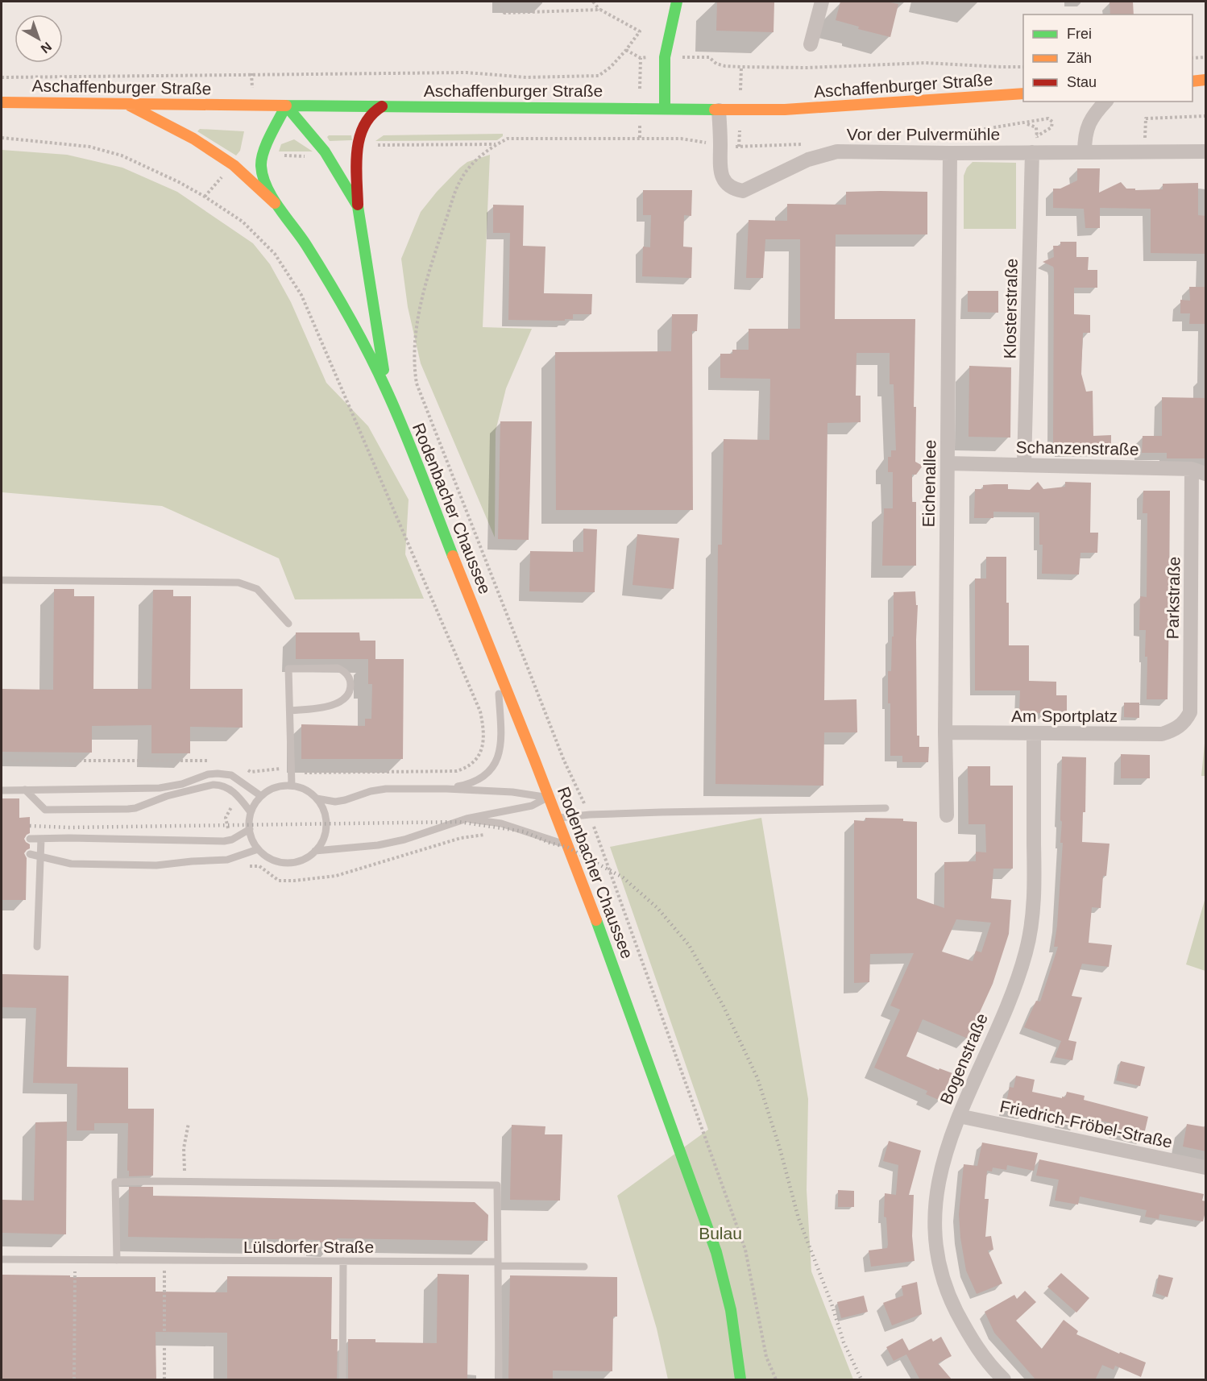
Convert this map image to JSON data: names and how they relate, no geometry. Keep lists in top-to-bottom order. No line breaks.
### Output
{"streets":{"main road":["Aschaffenburger Straße","Rodenbacher Chaussee"],"street":["Vor der Pulvermühle","Klosterstraße","Schanzenstraße","Eichenallee","Parkstraße","Am Sportplatz","Bogenstraße","Friedrich-Fröbel-Straße"],"lane":["Lülsdorfer Straße"]},"crossings":[["Aschaffenburger Straße","Vor der Pulvermühle"],["Vor der Pulvermühle","Klosterstraße"],["Vor der Pulvermühle","Eichenallee"],["Klosterstraße","Schanzenstraße"],["Schanzenstraße","Eichenallee"],["Schanzenstraße","Parkstraße"],["Eichenallee","Am Sportplatz"],["Parkstraße","Am Sportplatz"],["Am Sportplatz","Bogenstraße"],["Bogenstraße","Friedrich-Fröbel-Straße"]],"parks":["Bulau"],"legend":["Frei","Zäh","Stau"],"north":"bottom right"}
